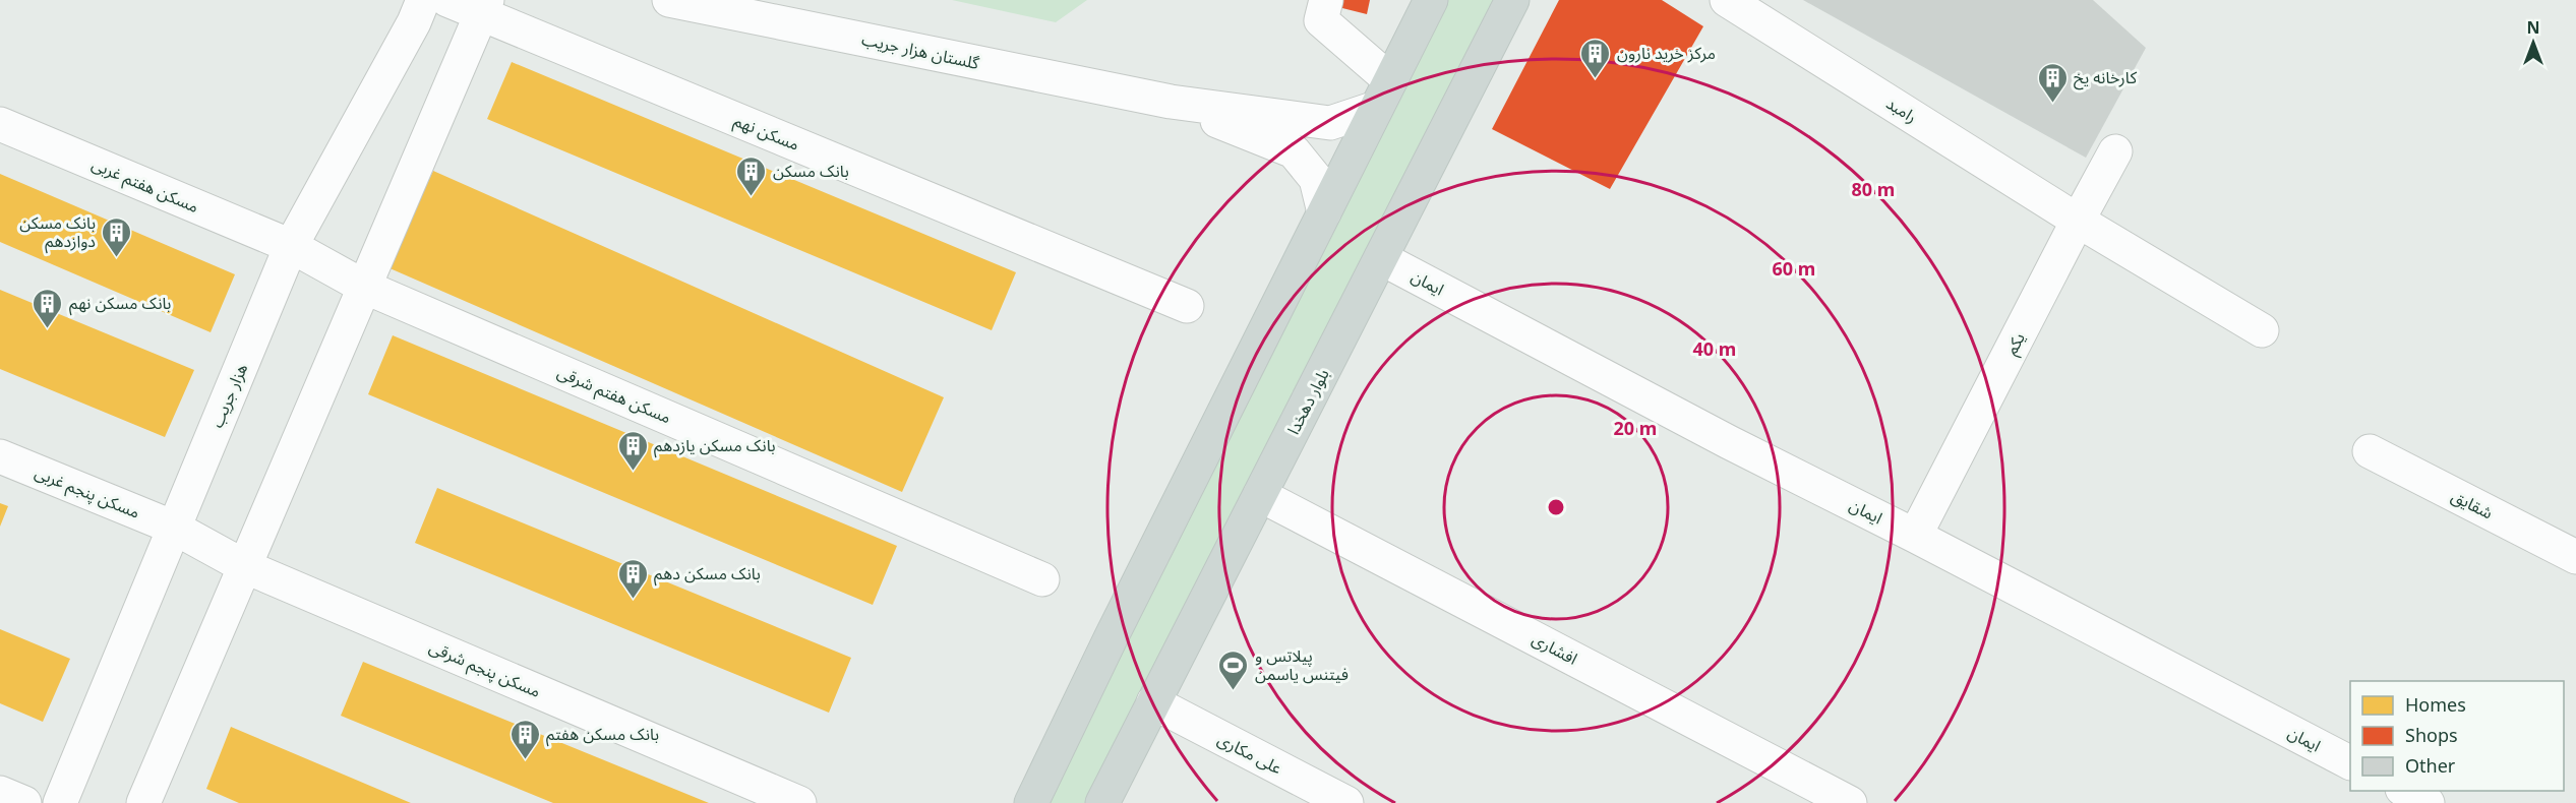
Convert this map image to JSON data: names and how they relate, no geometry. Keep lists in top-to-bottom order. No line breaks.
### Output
{"streets":{"main road":["بلوار دهخدا"],"street":["گلستان هزار جریب","رامبد","مسکن نهم","مسکن هفتم غربی","ایمان","یکم","مسکن هفتم شرقی","هزار جریب","مسکن پنجم غربی","شقایق","افشاری","مسکن پنجم شرقی","علی مکاری"]},"crossings":[["رامبد","یکم"],["مسکن هفتم غربی","مسکن هفتم شرقی"],["مسکن هفتم غربی","هزار جریب"],["ایمان","یکم"],["ایمان","بلوار دهخدا"],["مسکن هفتم شرقی","هزار جریب"],["هزار جریب","مسکن پنجم غربی"],["هزار جریب","مسکن پنجم شرقی"],["بلوار دهخدا","افشاری"],["بلوار دهخدا","علی مکاری"],["مسکن پنجم غربی","مسکن پنجم شرقی"]],"places":{"building":["مرکز خرید نارون","کارخانه یخ","بانک مسکن","بانک مسکن دوازدهم","بانک مسکن نهم","بانک مسکن یازدهم","بانک مسکن دهم","بانک مسکن هفتم"],"sports":["پیلاتس و فیتنس یاسمن"]},"legend":["Homes","Shops","Other"],"north":"top","rings":["80 m","60 m","40 m","20 m"]}
